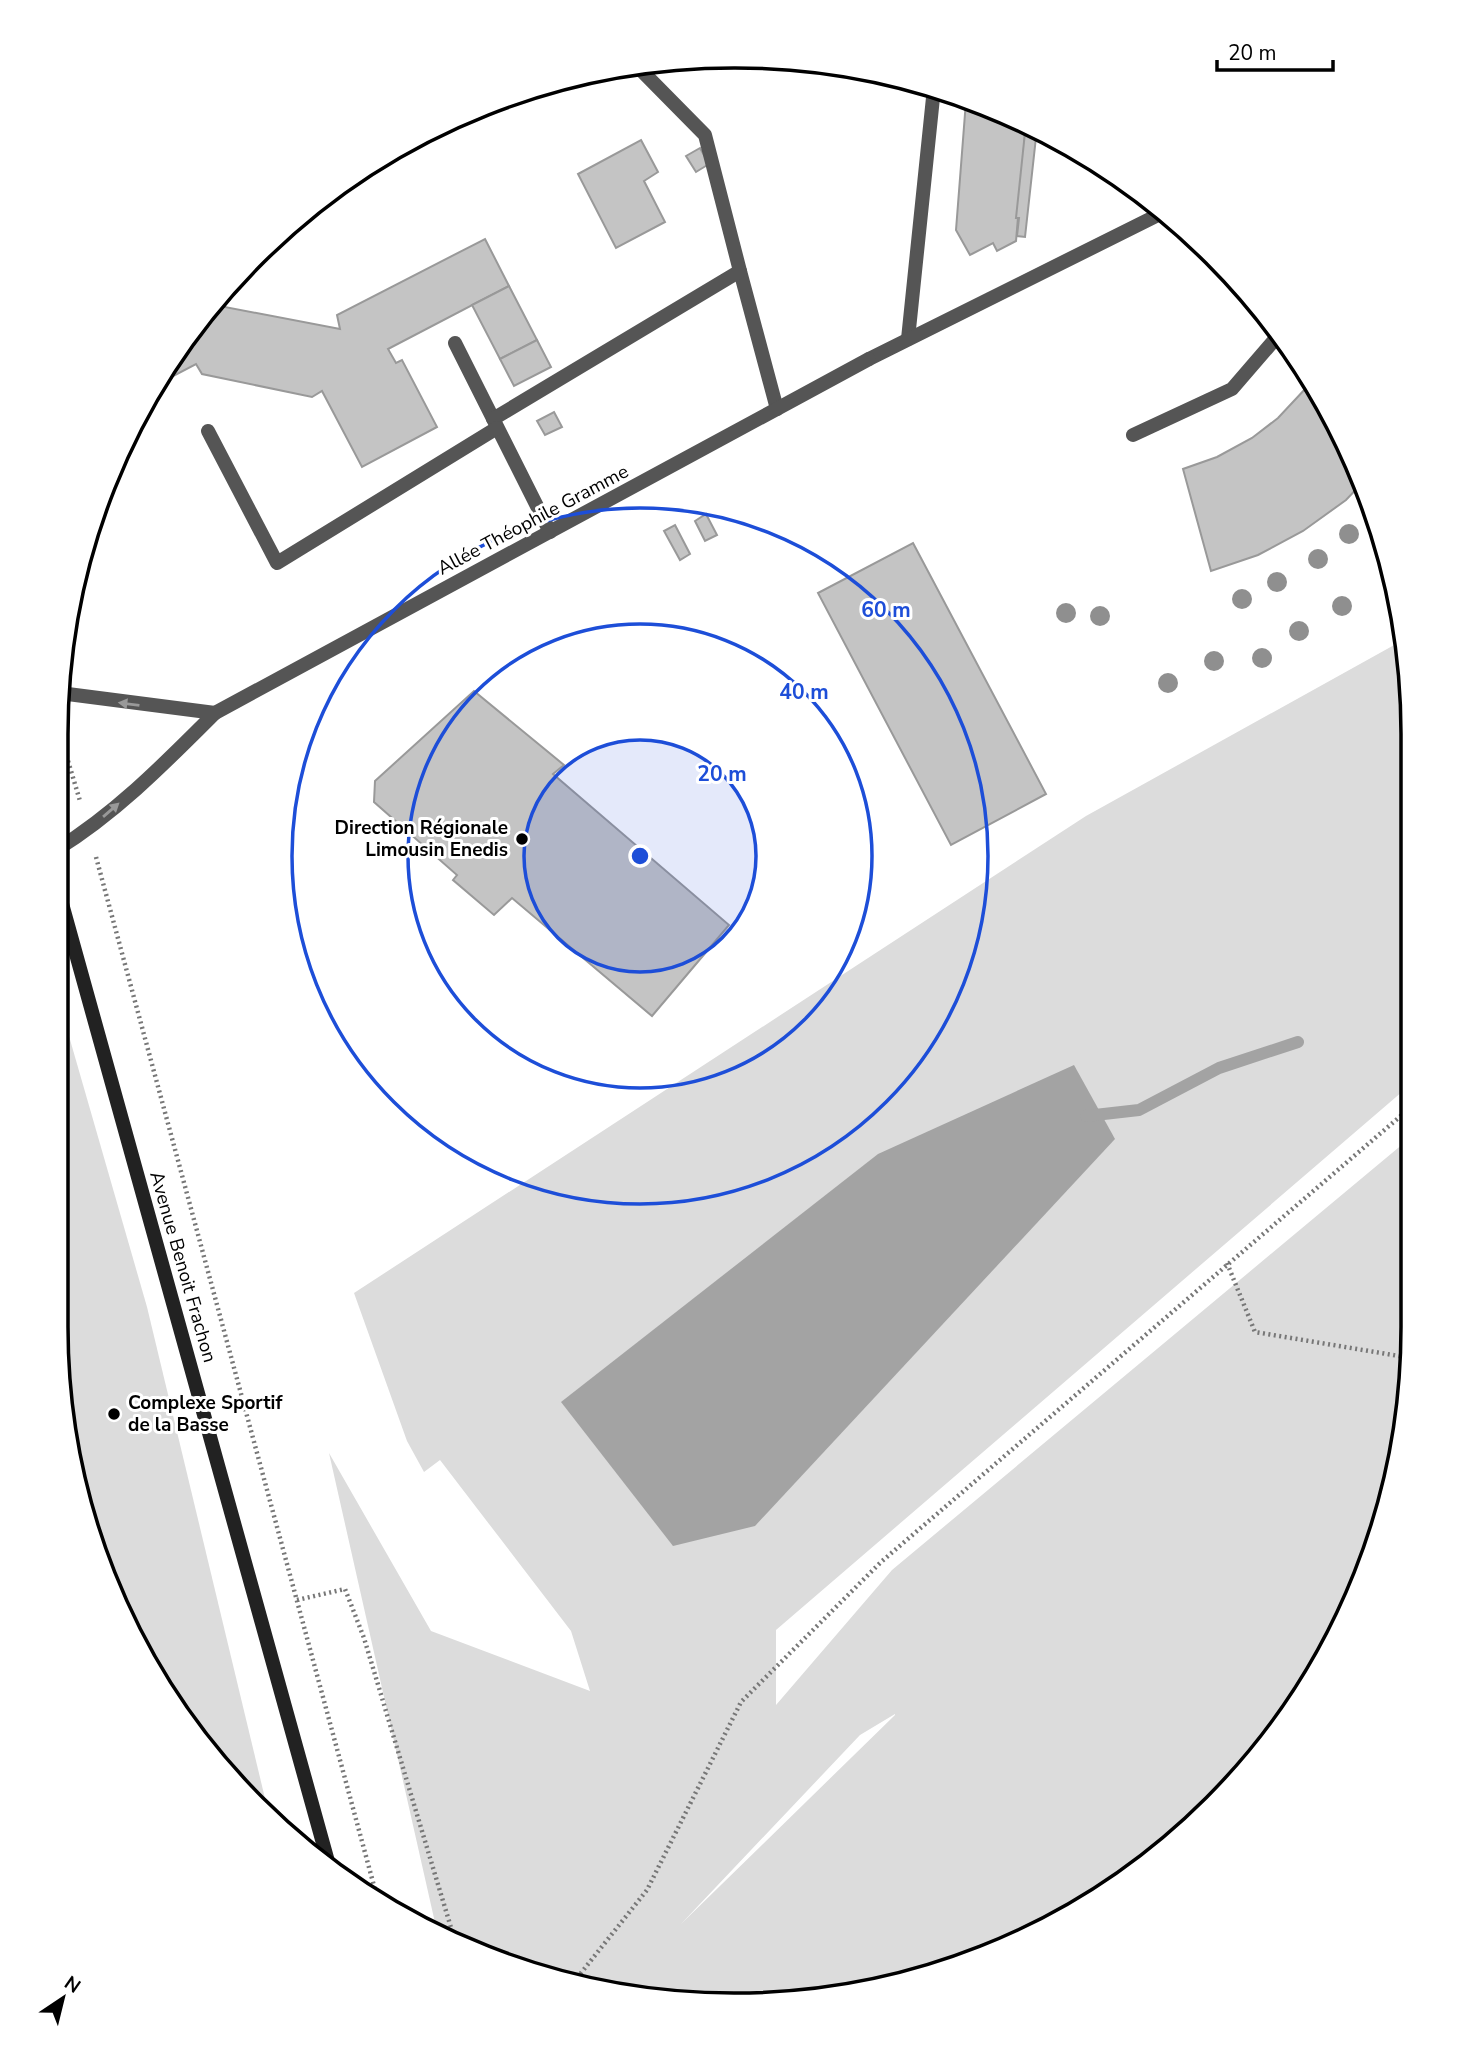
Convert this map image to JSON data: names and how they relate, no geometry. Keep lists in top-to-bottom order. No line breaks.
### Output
{"streets":{"main road":["Avenue Benoit Frachon"],"street":["Allée Théophile Gramme"]},"places":["Direction Régionale Limousin Enedis","Complexe Sportif de la Basse"],"scale_bar":"20 m","north":"top right","rings":["60 m","40 m","20 m"]}
